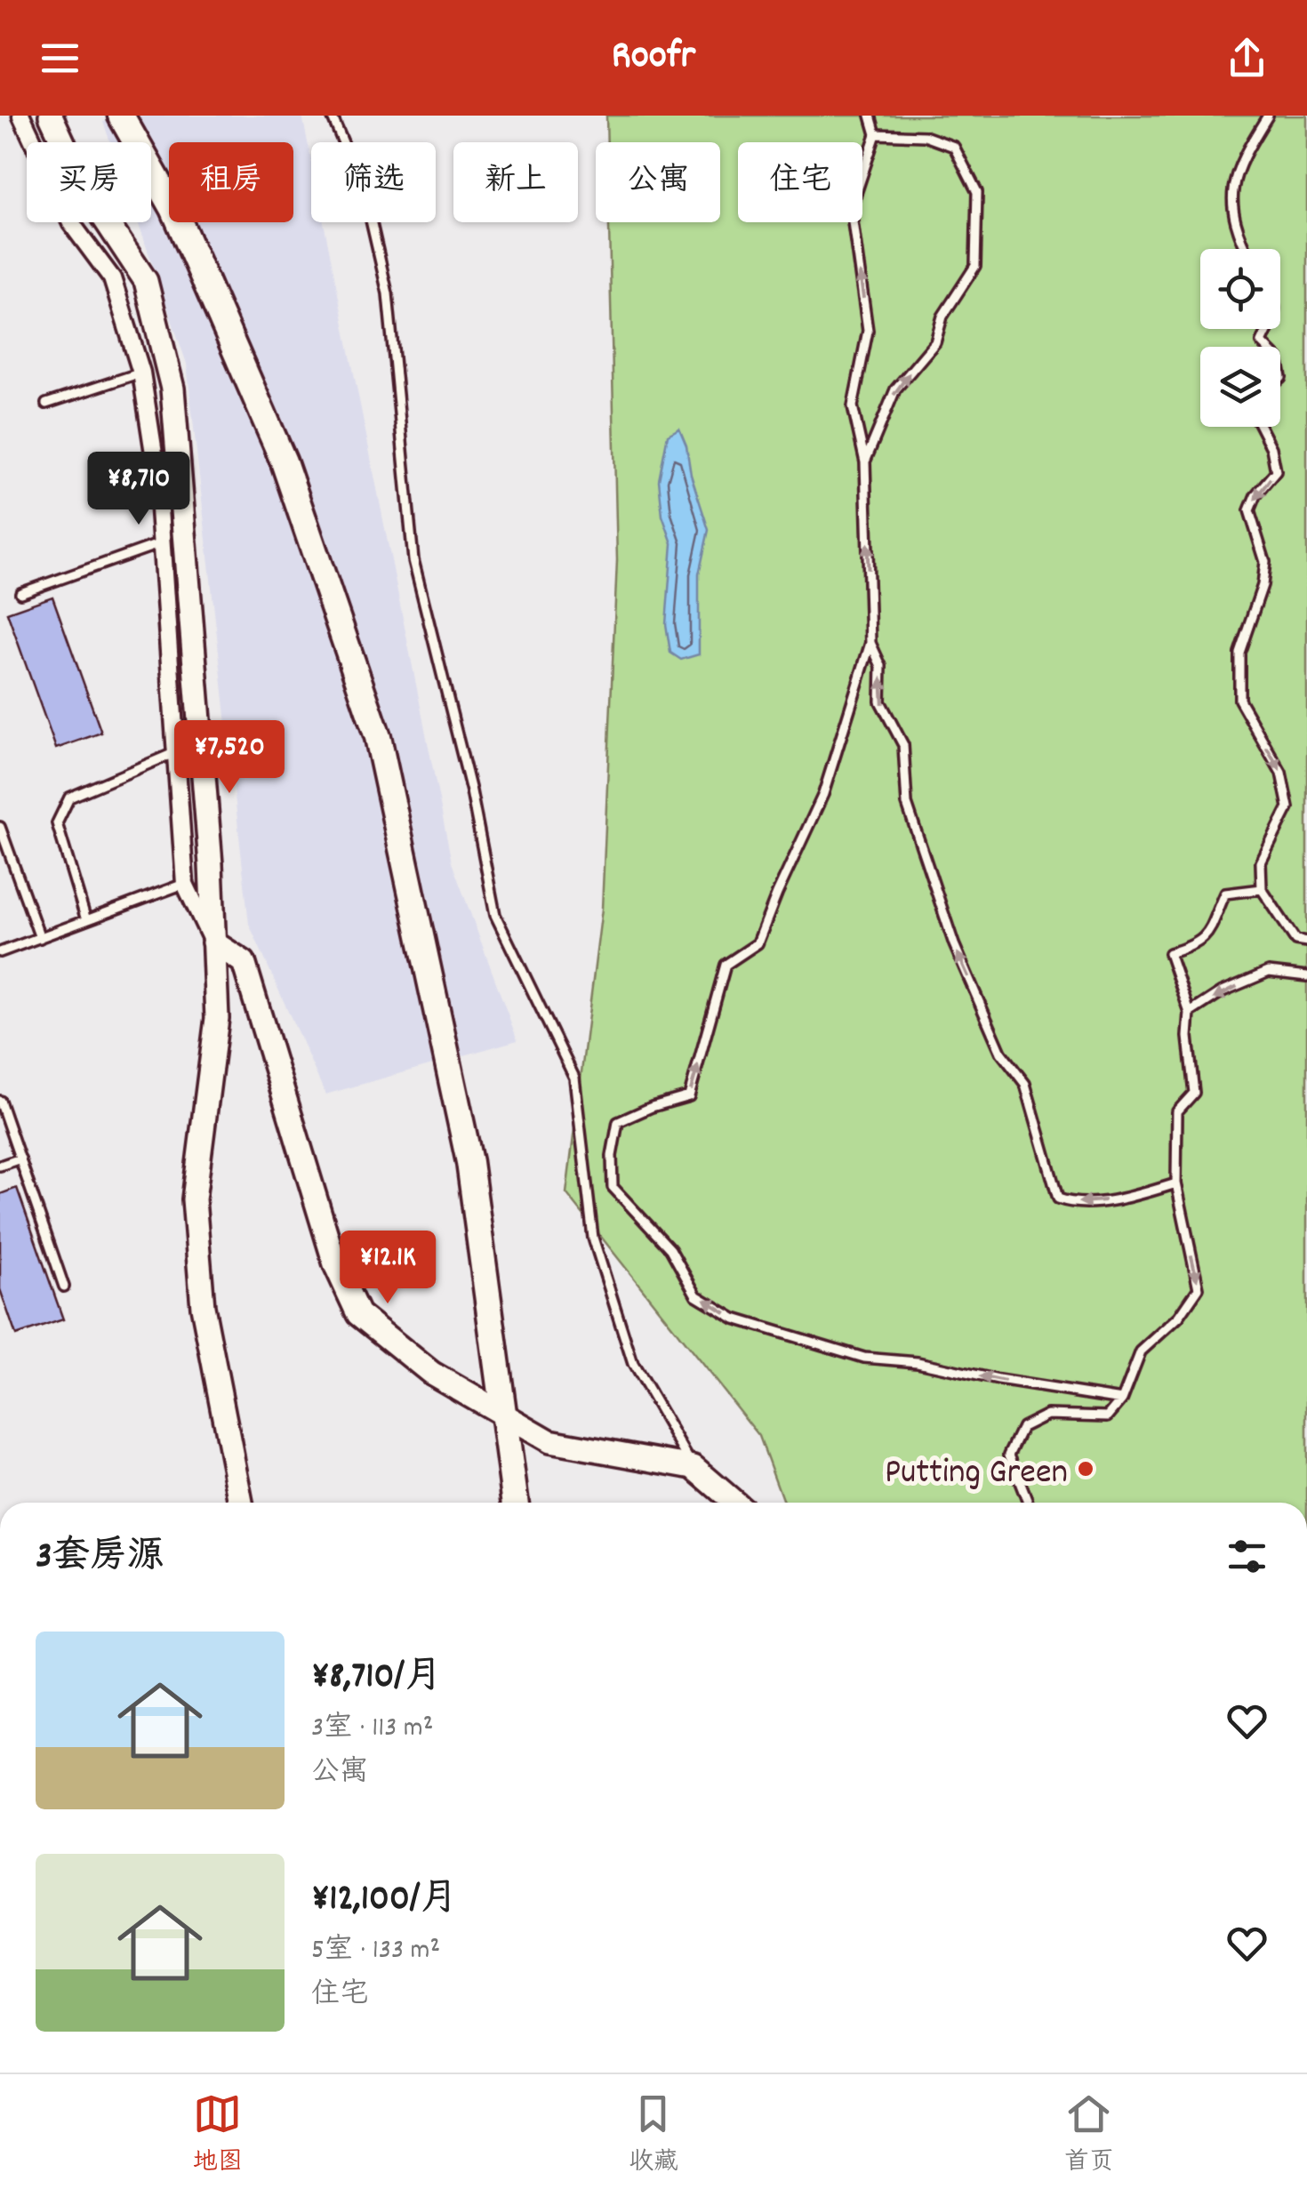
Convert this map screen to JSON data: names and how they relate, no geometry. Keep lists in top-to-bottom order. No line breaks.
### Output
{"places":["Putting Green"],"page":{"header":"Roofr","chip":["买房","租房","筛选","新上","公寓","住宅"],"price":["¥8,710","¥7,520","¥12.1K"],"heading":"3套房源","list":[{"name":"¥8,710/月","note":"3室 · 113 m² · 公寓"},{"name":"¥12,100/月","note":"5室 · 133 m² · 住宅"}],"tabs":["地图","收藏","首页"]}}
